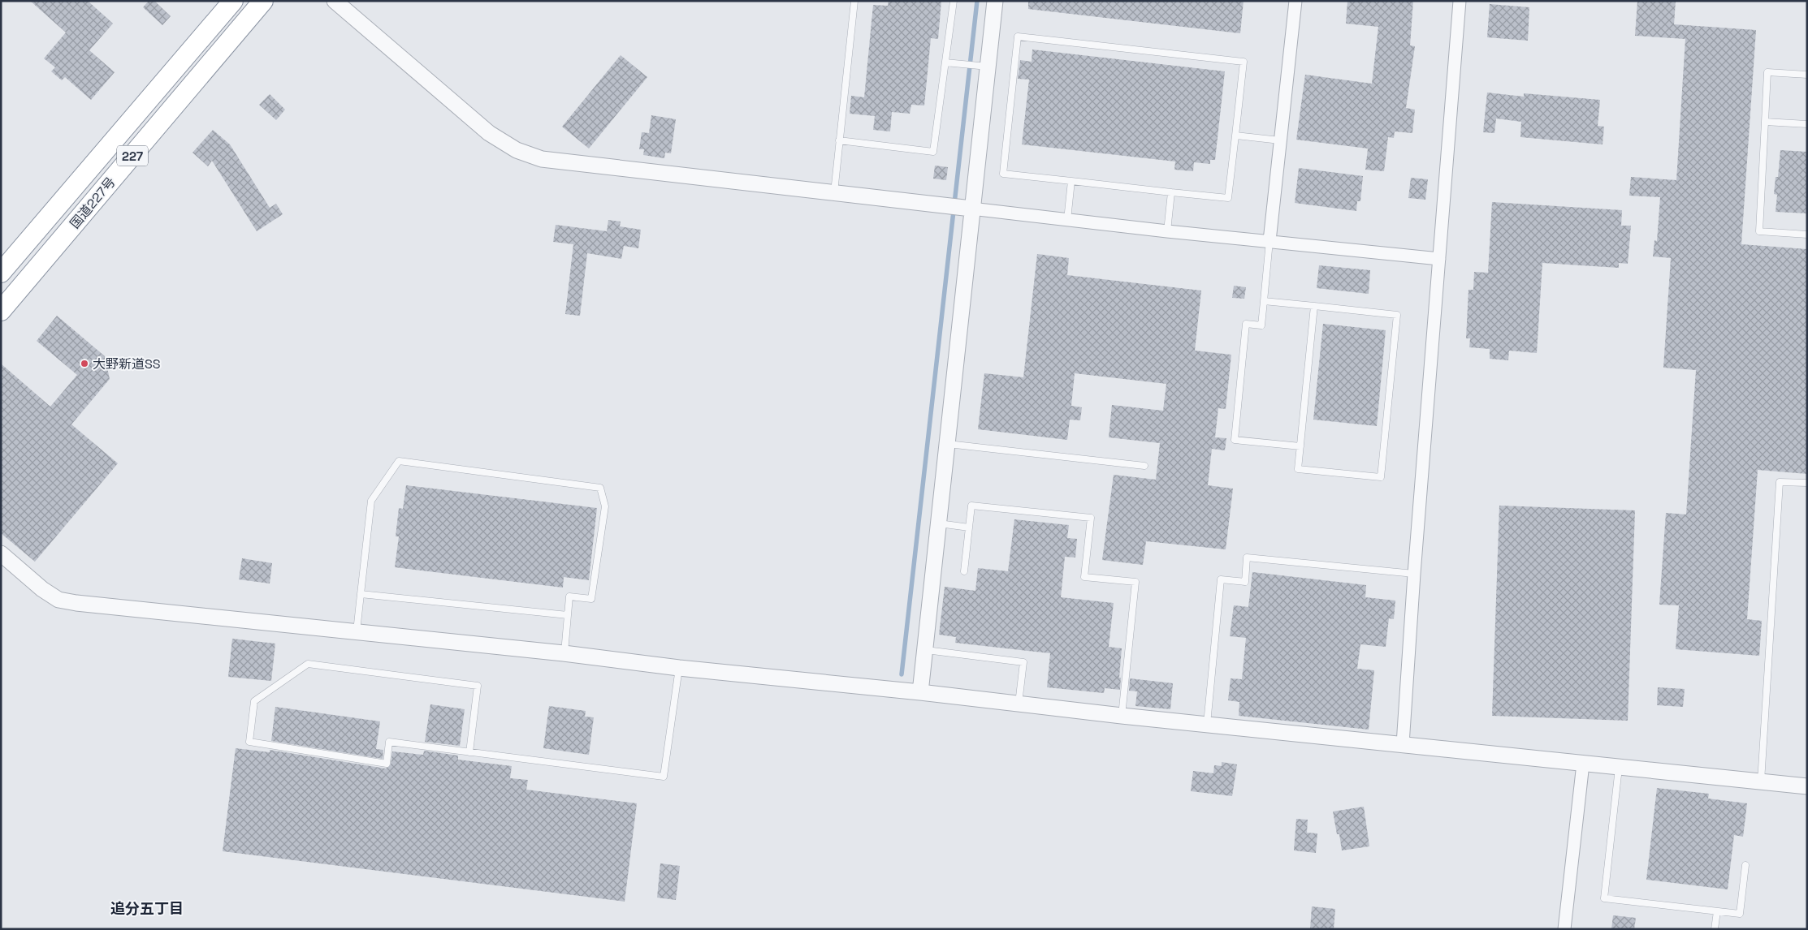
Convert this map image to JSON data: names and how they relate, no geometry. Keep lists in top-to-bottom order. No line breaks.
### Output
{"streets":{"highway":["227","国道227号"]},"districts":["追分五丁目"],"places":["大野新道SS"]}
